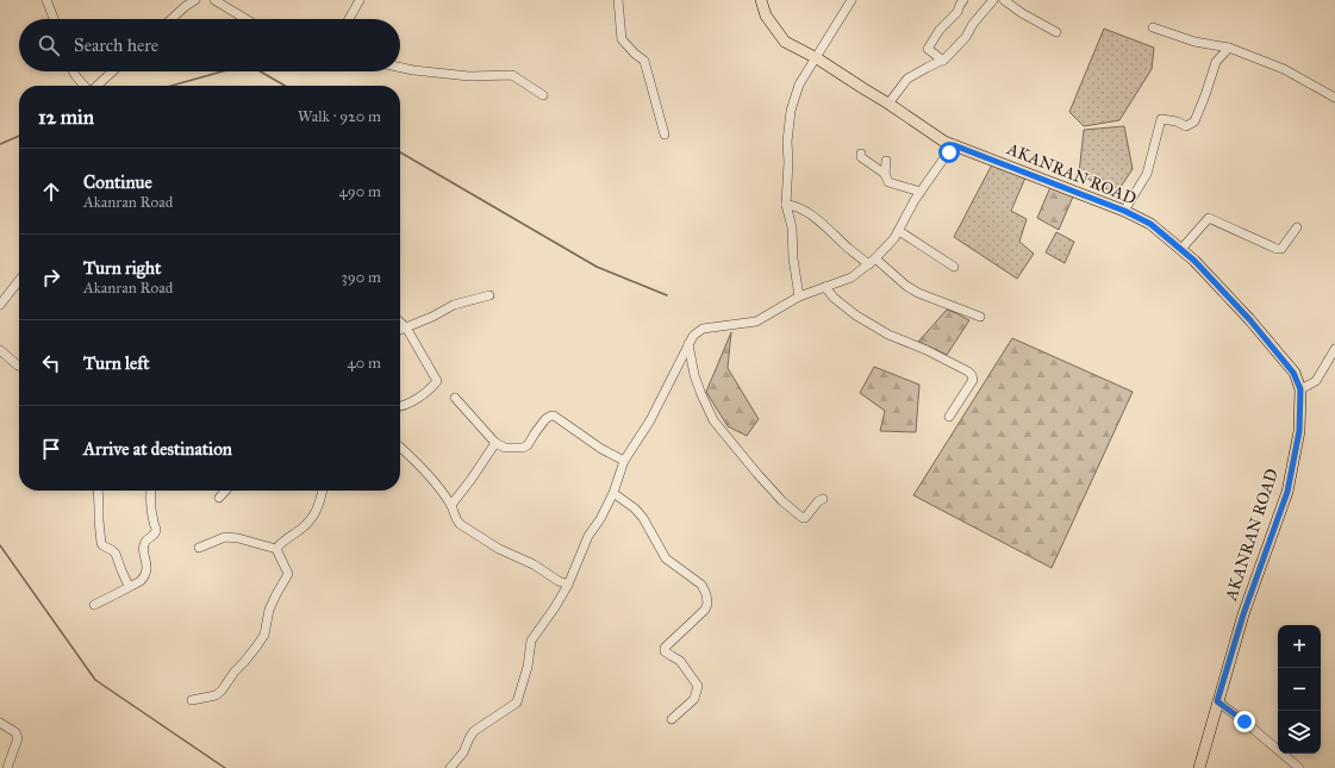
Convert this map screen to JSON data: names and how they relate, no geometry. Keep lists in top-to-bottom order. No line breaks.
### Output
{"streets":{"main road":["AKANRAN ROAD"]},"page":{"search":"Search here","heading":["12 min","Walk · 920 m"],"list":[["Continue","Akanran Road","490 m"],["Turn right","Akanran Road","390 m"],["Turn left","40 m"],"Arrive at destination"],"map_buttons":["+","−"]}}
